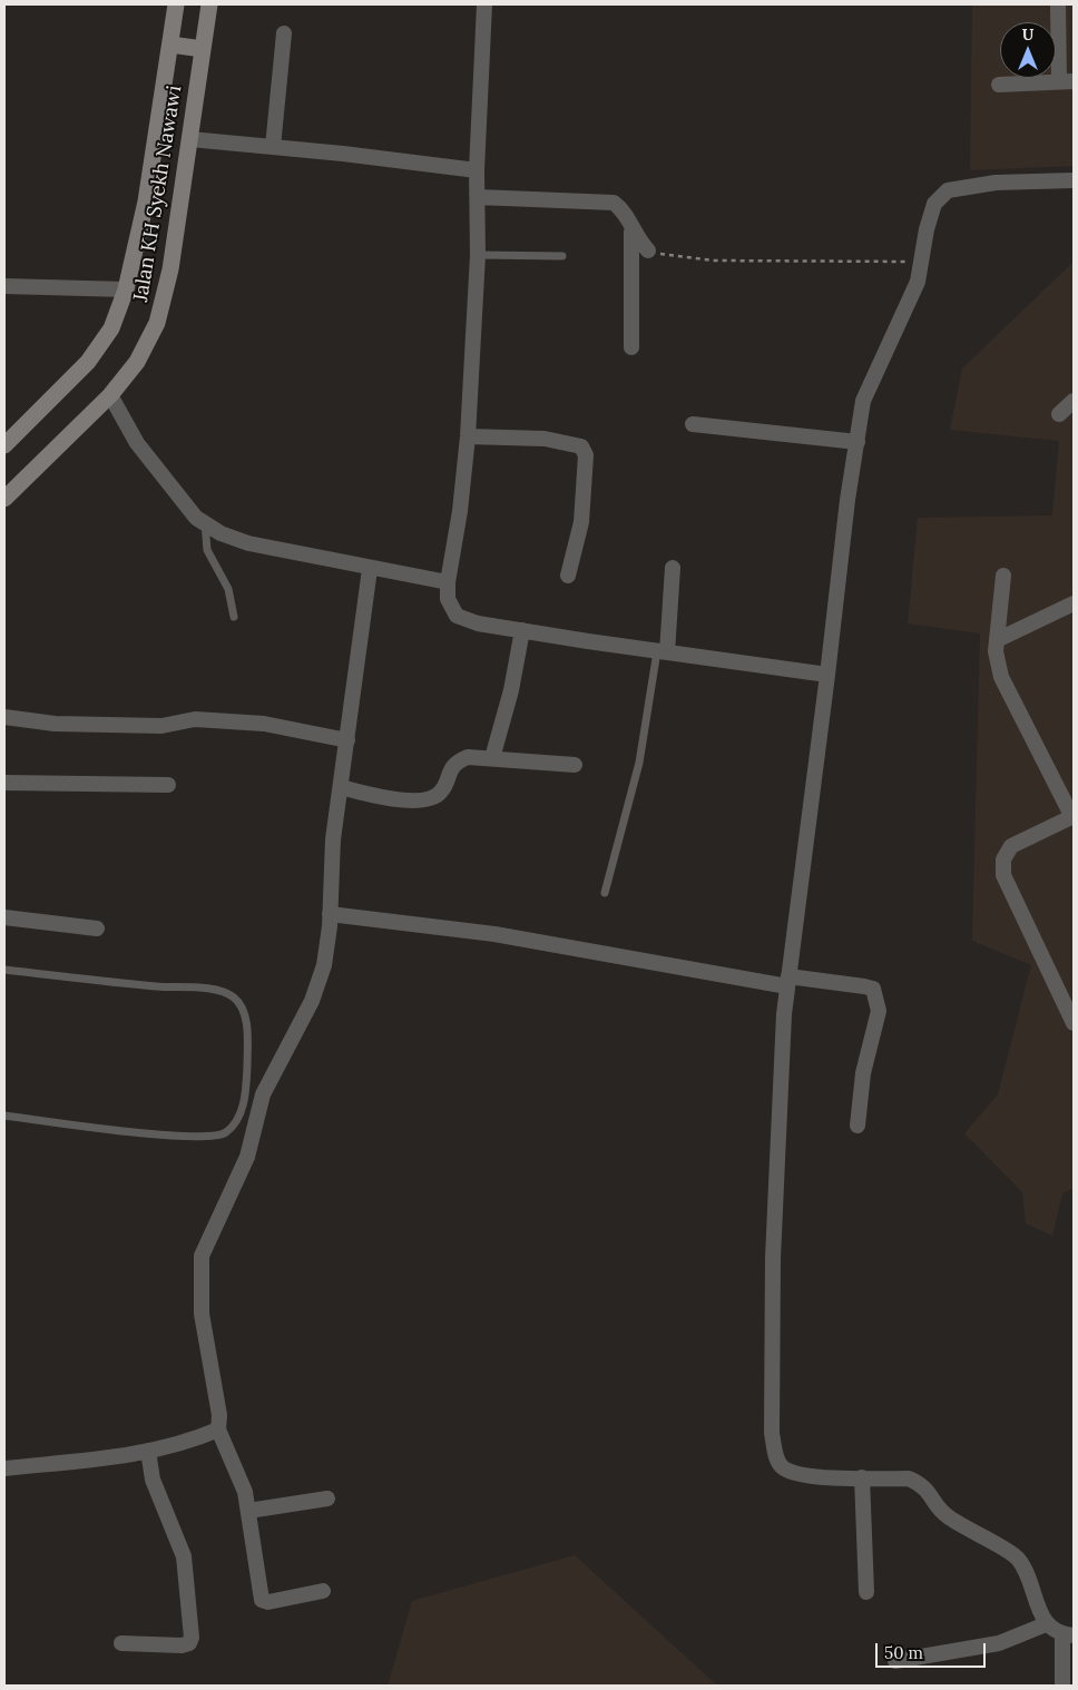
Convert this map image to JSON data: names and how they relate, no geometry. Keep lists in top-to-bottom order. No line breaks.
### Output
{"streets":{"main road":["Jalan KH Syekh Nawawi"]},"scale_bar":"50 m","north":"top"}
